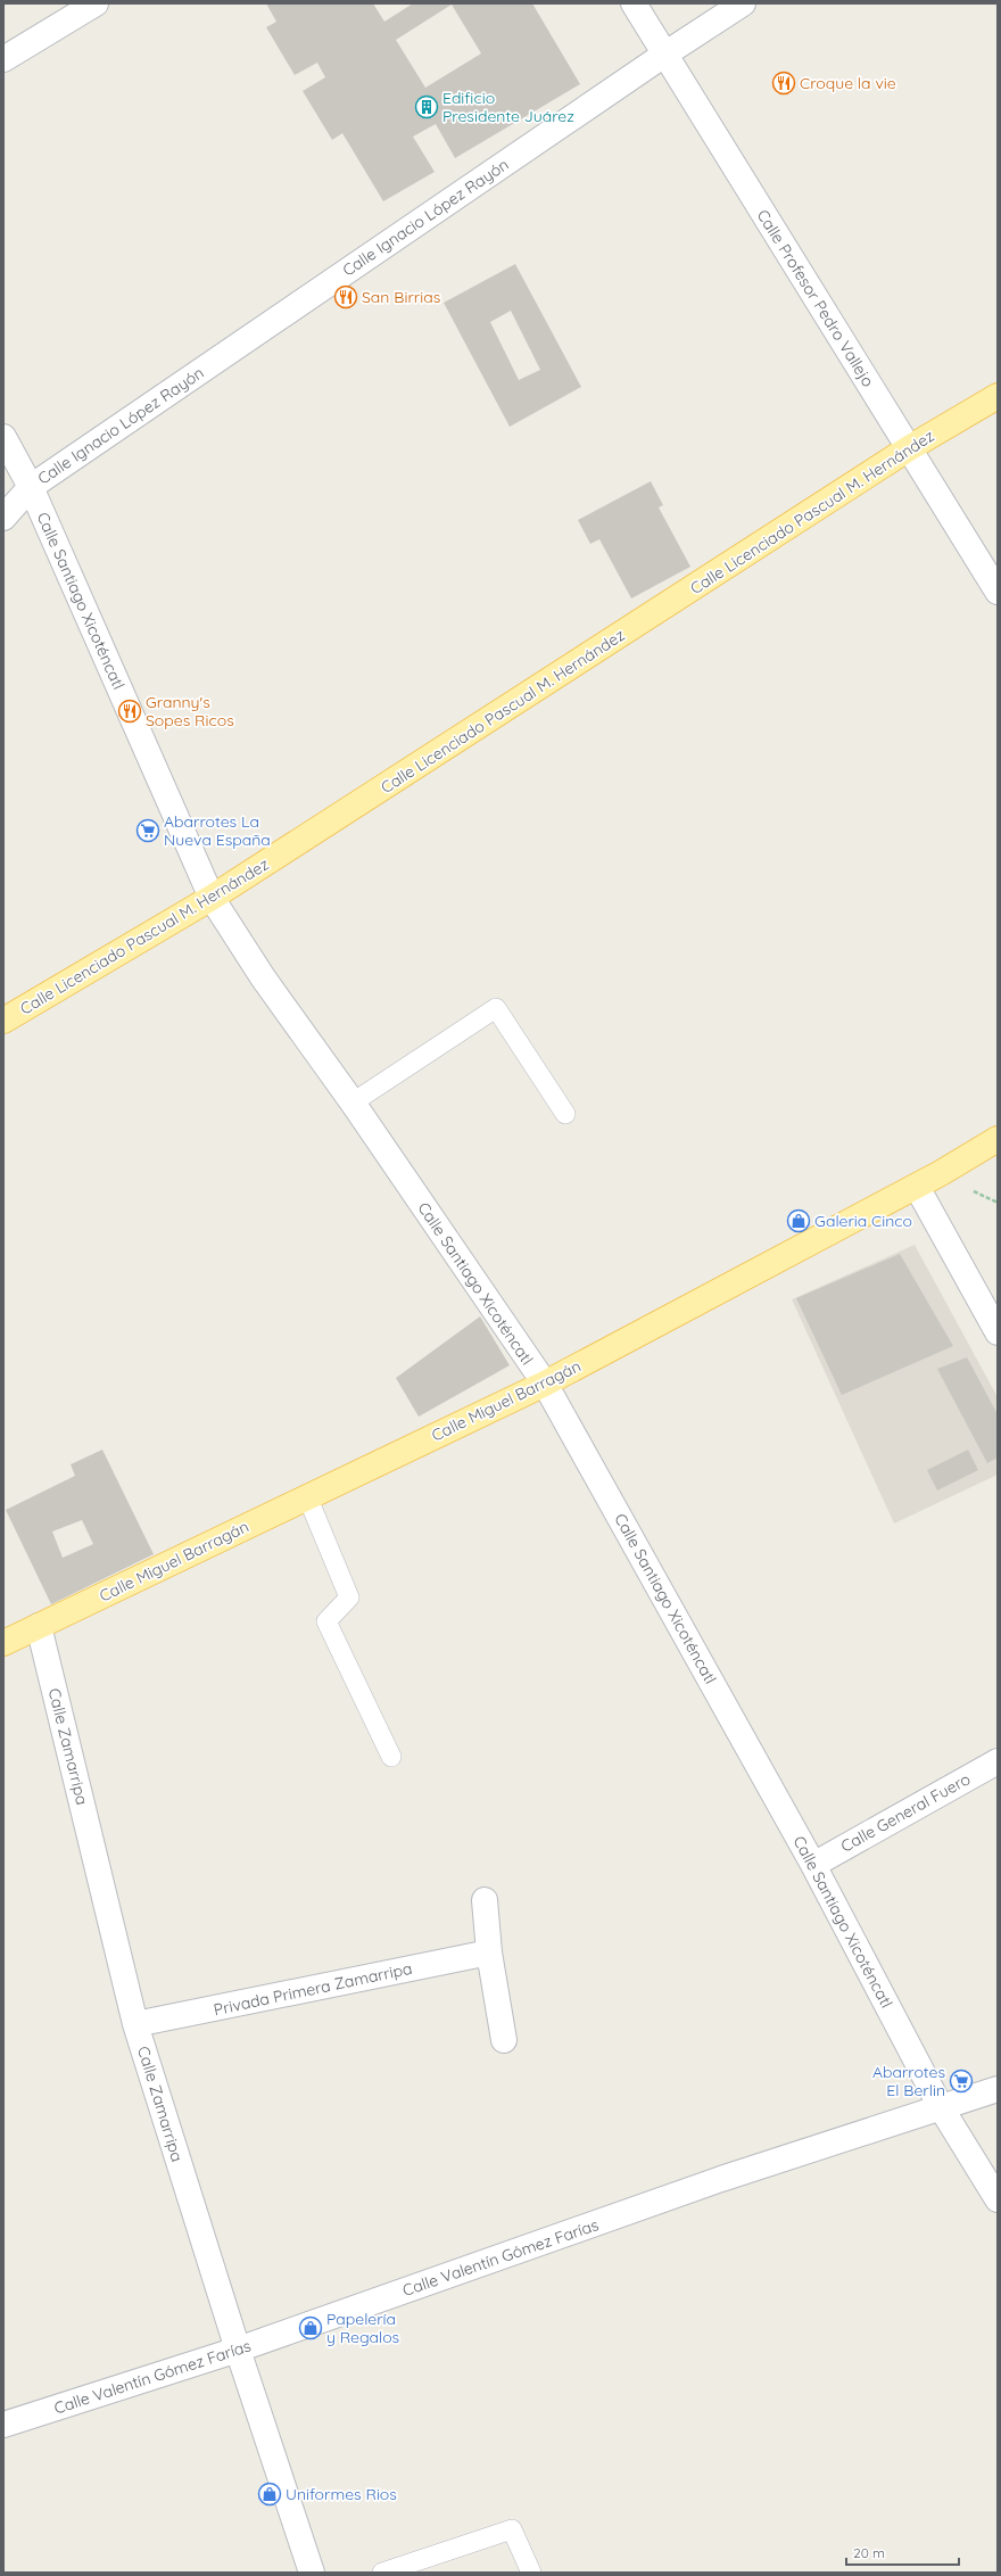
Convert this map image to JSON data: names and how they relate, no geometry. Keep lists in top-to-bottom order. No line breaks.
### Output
{"streets":{"main road":["Calle Licenciado Pascual M. Hernández","Calle Miguel Barragán"],"street":["Calle Ignacio López Rayón","Calle Profesor Pedro Vallejo","Calle Santiago Xicoténcatl","Calle Zamarripa","Calle General Fuero","Privada Primera Zamarripa","Calle Valentín Gómez Farías"]},"crossings":[["Calle Ignacio López Rayón","Calle Profesor Pedro Vallejo"],["Calle Ignacio López Rayón","Calle Santiago Xicoténcatl"],["Calle Profesor Pedro Vallejo","Calle Licenciado Pascual M. Hernández"],["Calle Licenciado Pascual M. Hernández","Calle Santiago Xicoténcatl"],["Calle Santiago Xicoténcatl","Calle Miguel Barragán"],["Calle Santiago Xicoténcatl","Calle General Fuero"],["Calle Santiago Xicoténcatl","Calle Valentín Gómez Farías"],["Calle Miguel Barragán","Calle Zamarripa"],["Calle Zamarripa","Privada Primera Zamarripa"],["Calle Zamarripa","Calle Valentín Gómez Farías"]],"places":{"restaurant":["Croque la vie","San Birrias","Granny's Sopes Ricos"],"building":["Edificio Presidente Juárez"],"supermarket":["Abarrotes La Nueva España","Abarrotes El Berlin"],"shop":["Galeria Cinco","Papelería y Regalos","Uniformes Rios"]},"scale_bar":"20 m"}
